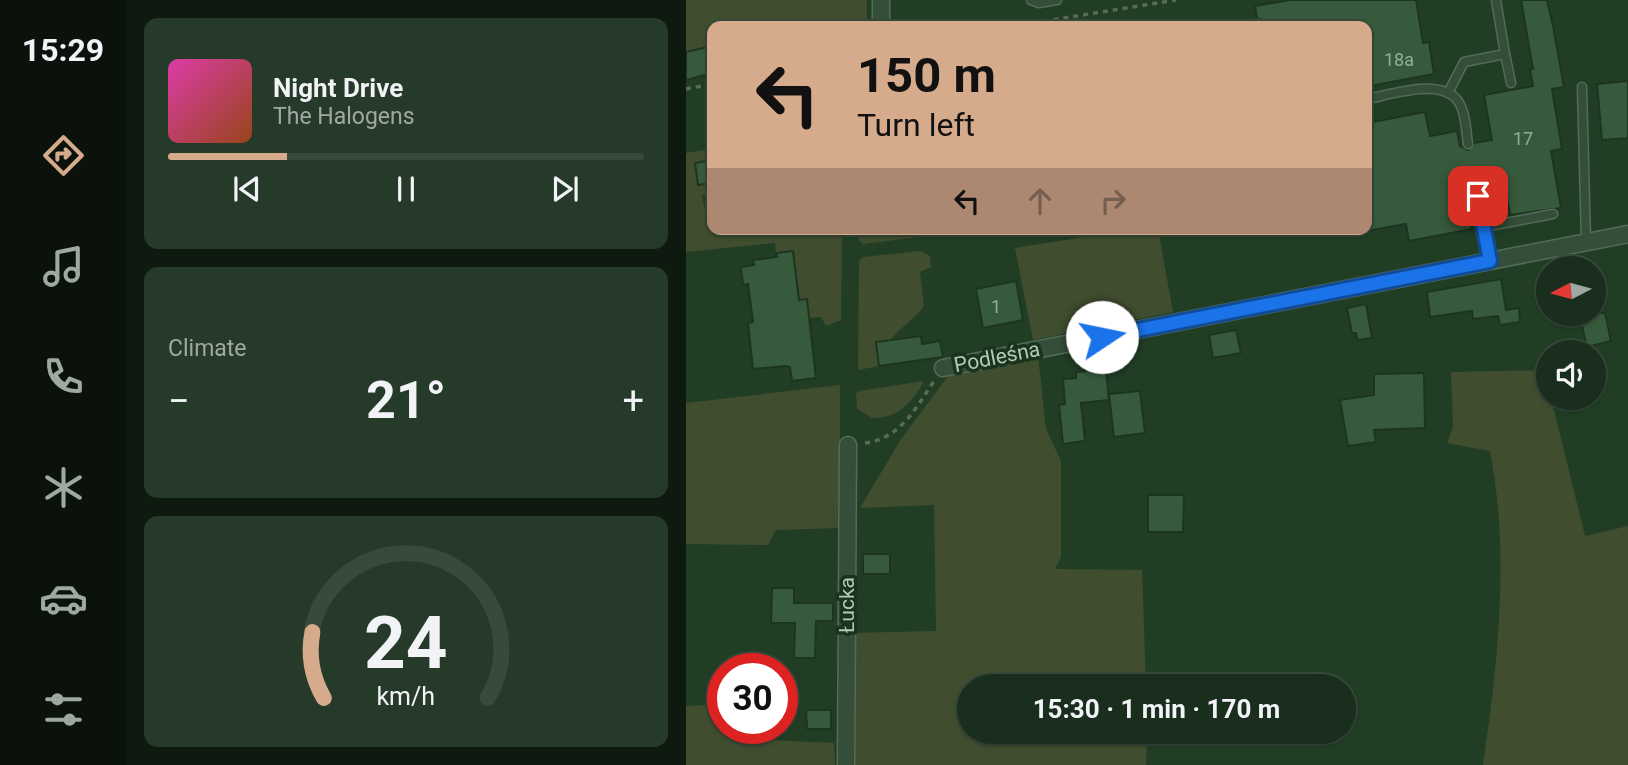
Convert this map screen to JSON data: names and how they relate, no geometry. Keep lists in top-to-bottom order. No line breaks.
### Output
{"streets":{"street":["Podleśna","Łucka"]},"house_numbers":["18a","17","1"],"north":"left","page":{"tabs":"15:29","turn":["150 m","Turn left"],"song":["Night Drive","The Halogens"],"tile":"Climate","heat":["−","21°","+"],"limit":"30","trip":"15:30 · 1 min · 170 m","gauge":["24","km/h"]}}
